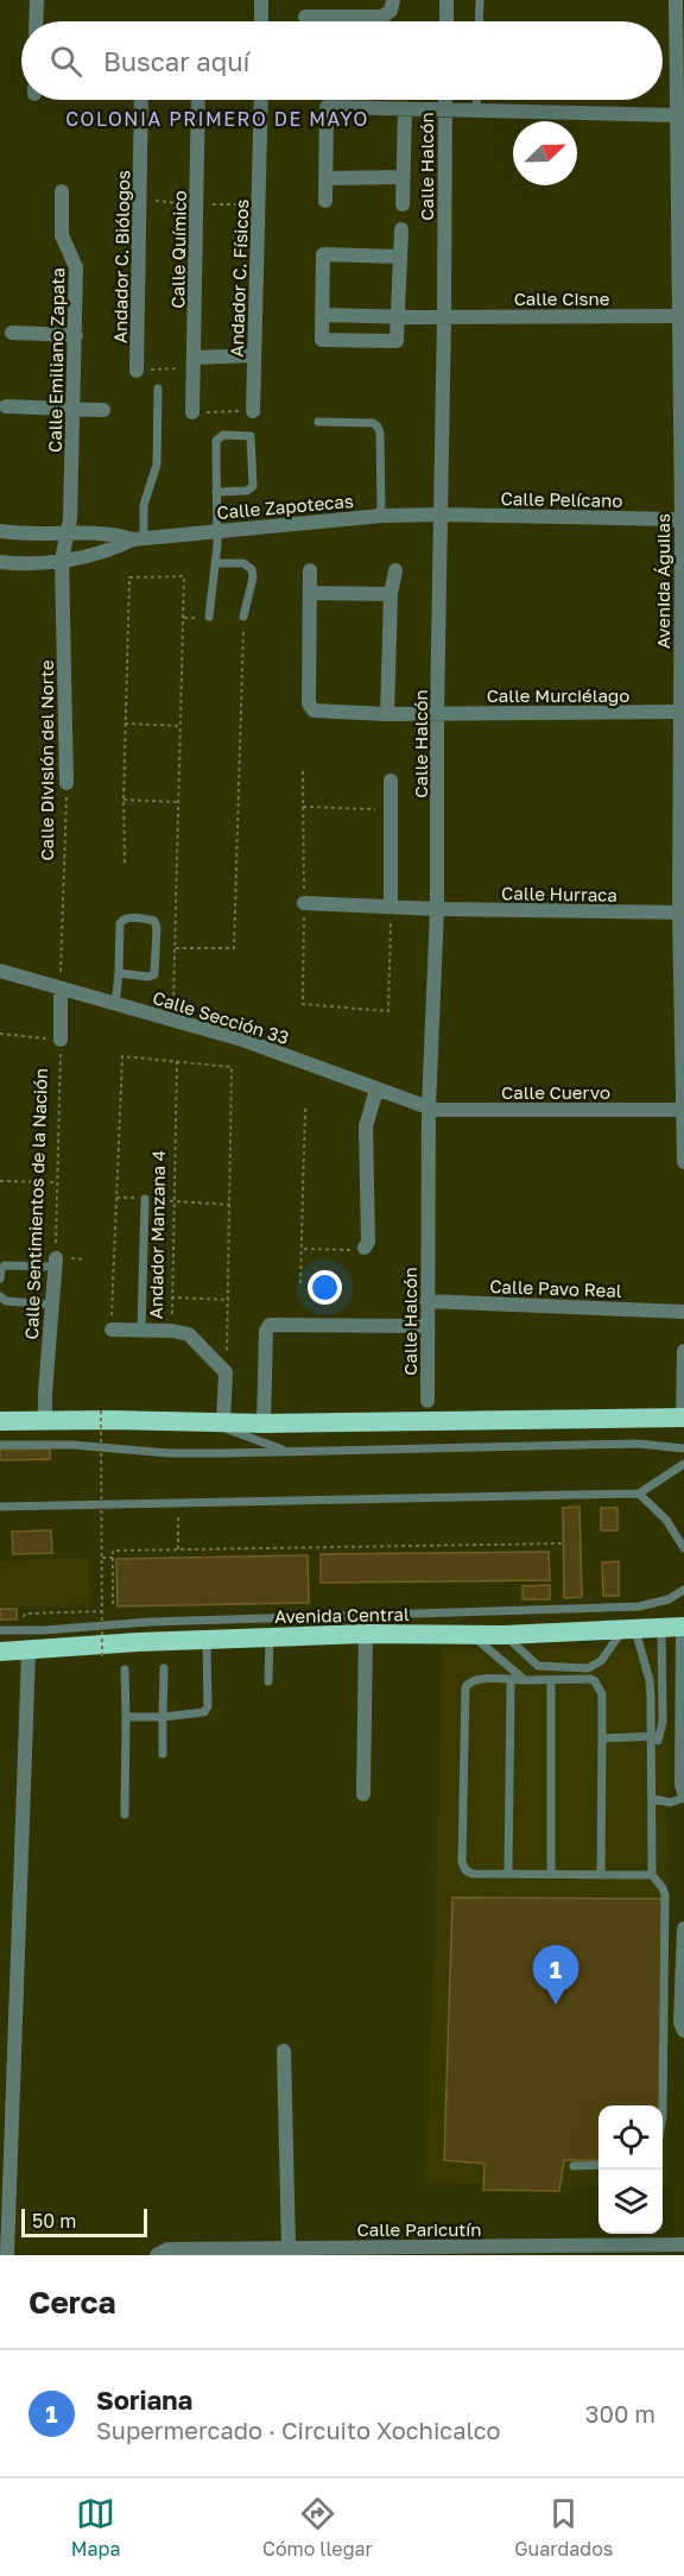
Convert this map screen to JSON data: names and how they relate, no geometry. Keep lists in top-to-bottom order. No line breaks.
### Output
{"streets":{"highway":["Avenida Central"],"street":["Calle Halcón","Calle Químico","Andador C. Biólogos","Andador C. Físicos","Calle Cisne","Calle Emiliano Zapata","Calle Pelícano","Calle Zapotecas","Avenida Águilas","Calle Murciélago","Calle División del Norte","Calle Hurraca","Calle Sección 33","Calle Cuervo","Calle Sentimientos de la Nación","Andador Manzana 4","Calle Pavo Real","Calle Paricutín"]},"crossings":[["Calle Halcón","Calle Cisne"],["Calle Halcón","Calle Pelícano"],["Calle Halcón","Calle Zapotecas"],["Calle Halcón","Calle Murciélago"],["Calle Halcón","Calle Hurraca"],["Calle Halcón","Calle Sección 33"],["Calle Halcón","Calle Cuervo"],["Calle Halcón","Calle Pavo Real"],["Calle Cisne","Avenida Águilas"],["Calle Emiliano Zapata","Calle Zapotecas"],["Calle Emiliano Zapata","Calle División del Norte"],["Calle Pelícano","Calle Zapotecas"],["Calle Pelícano","Avenida Águilas"],["Calle Zapotecas","Calle División del Norte"],["Avenida Águilas","Calle Murciélago"],["Avenida Águilas","Calle Hurraca"],["Avenida Águilas","Calle Cuervo"],["Calle División del Norte","Calle Sección 33"],["Calle Sección 33","Calle Cuervo"]],"districts":["COLONIA PRIMERO DE MAYO"],"scale_bar":"50 m","north":"top right","page":{"search":"Buscar aquí","pins":"1","scale":"50 m","heading":"Cerca","list":[{"mark":"1","name":"Soriana","note":"Supermercado · Circuito Xochicalco","value":"300 m"}],"nav":["Mapa","Cómo llegar","Guardados"]}}
